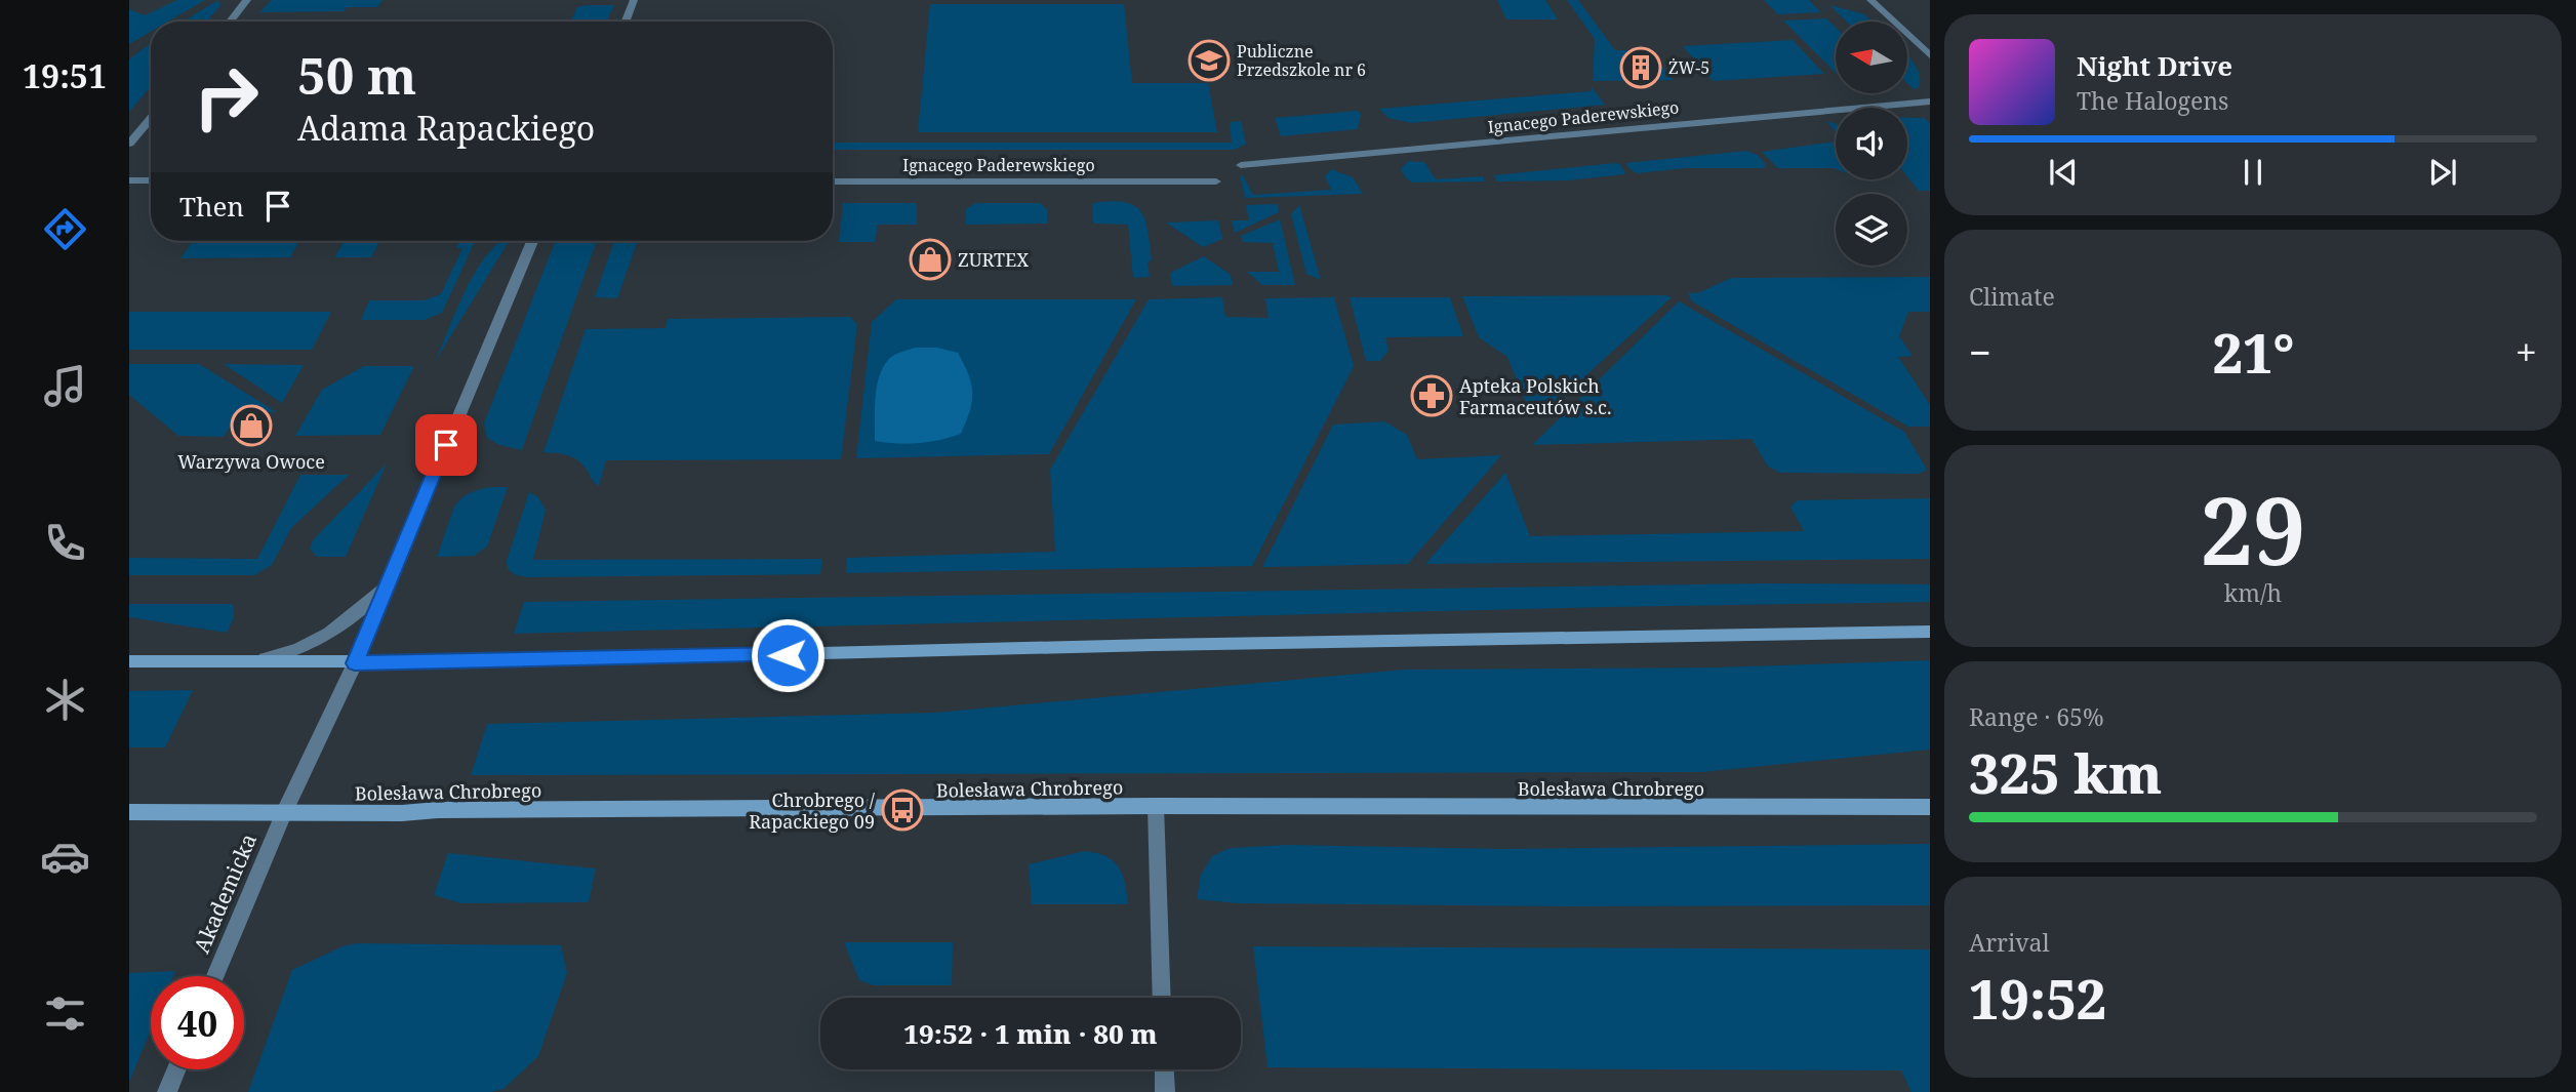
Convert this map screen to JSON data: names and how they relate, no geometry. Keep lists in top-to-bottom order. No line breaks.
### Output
{"streets":{"street":["Ignacego Paderewskiego","Bolesława Chrobrego","Akademicka"]},"crossings":[["Bolesława Chrobrego","Akademicka"]],"places":{"school or university":["Publiczne Przedszkole nr 6"],"building":["ŻW-5"],"shop":["ZURTEX","Warzywa Owoce"],"pharmacy":["Apteka Polskich Farmaceutów s.c."],"bus stop":["Chrobrego / Rapackiego 09"]},"north":"left","page":{"tabs":"19:51","turn":["50 m","Adama Rapackiego"],"song":["Night Drive","The Halogens"],"then":"Then","tile":["Climate",["29","km/h"],["Range · 65%","325 km"],["Arrival","19:52"]],"heat":["−","21°","+"],"limit":"40","trip":"19:52 · 1 min · 80 m"}}
